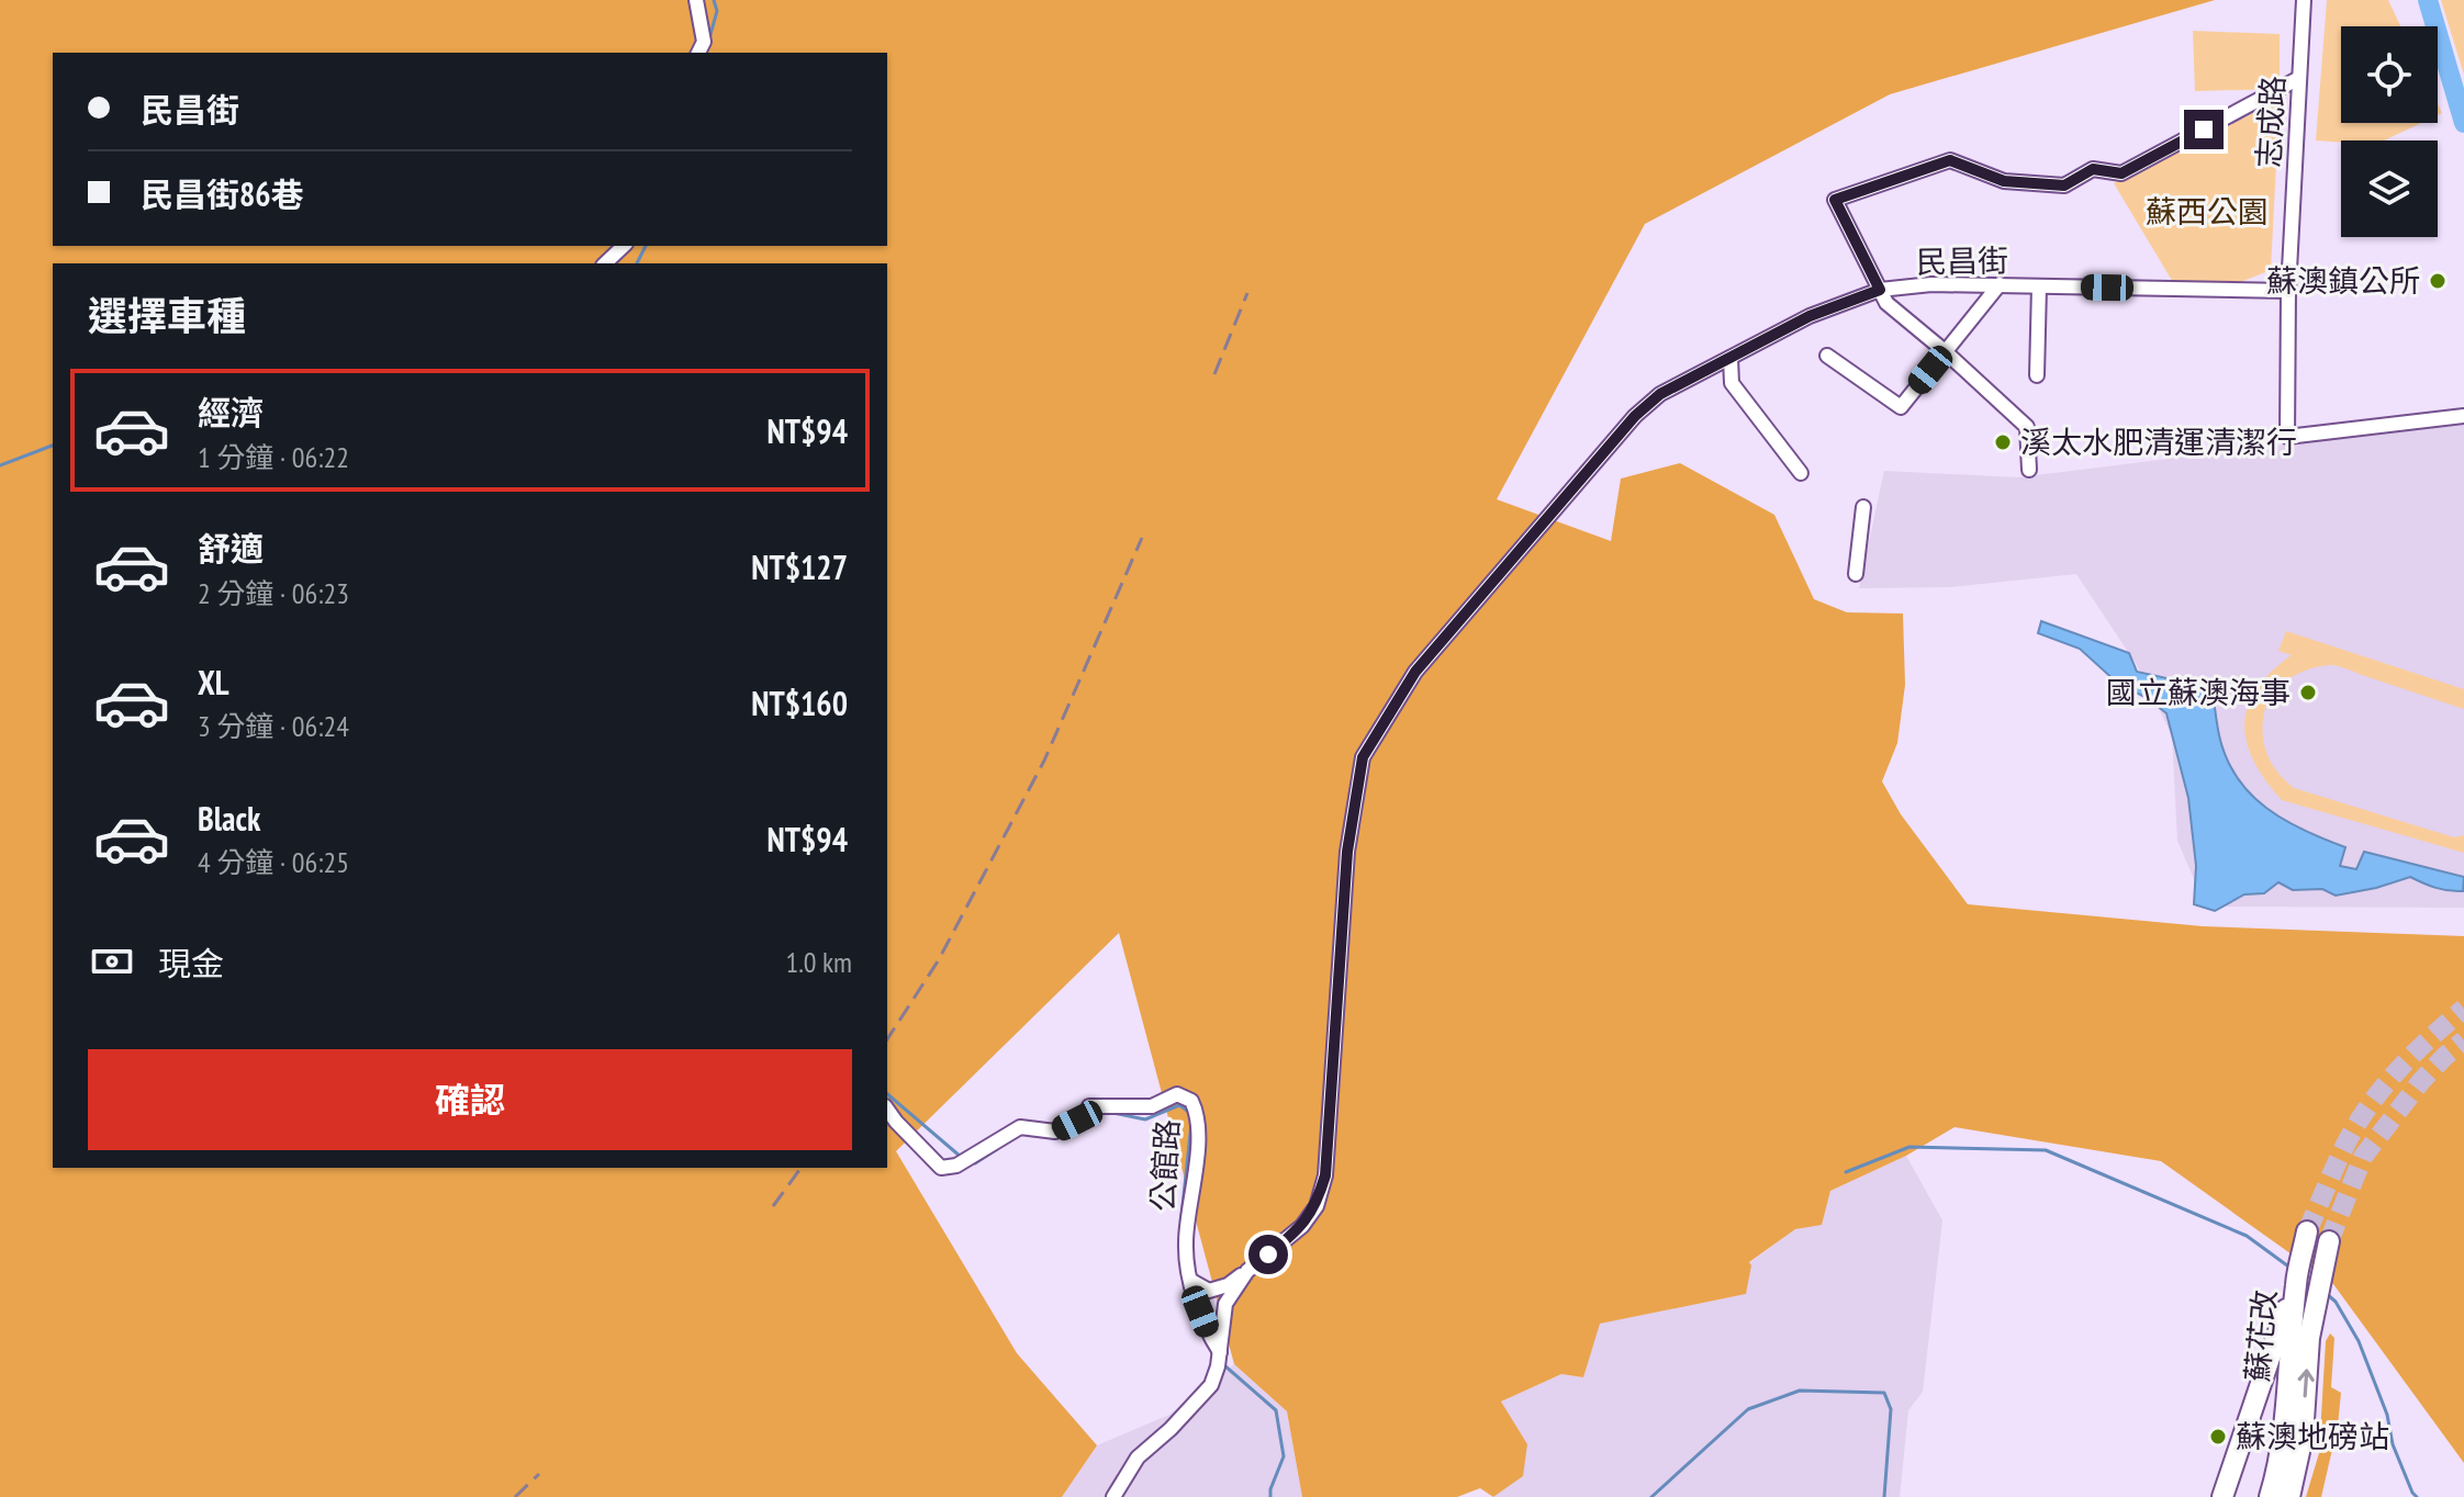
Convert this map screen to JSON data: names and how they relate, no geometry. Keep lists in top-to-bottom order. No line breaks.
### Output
{"streets":{"main road":["蘇花改"],"street":["志成路","民昌街","公館路"]},"crossings":[["志成路","民昌街"],["民昌街","公館路"]],"parks":["蘇西公園"],"places":["蘇澳鎮公所","溪太水肥清運清潔行","國立蘇澳海事","蘇澳地磅站"],"page":{"banner":["民昌街","民昌街86巷"],"heading":"選擇車種","list":[{"name":"經濟","note":"1 分鐘 · 06:22","value":"NT$94"},{"name":"舒適","note":"2 分鐘 · 06:23","value":"NT$127"},{"name":"XL","note":"3 分鐘 · 06:24","value":"NT$160"},{"name":"Black","note":"4 分鐘 · 06:25","value":"NT$94"}],"pay":["現金","1.0 km"],"buttons":"確認"}}
